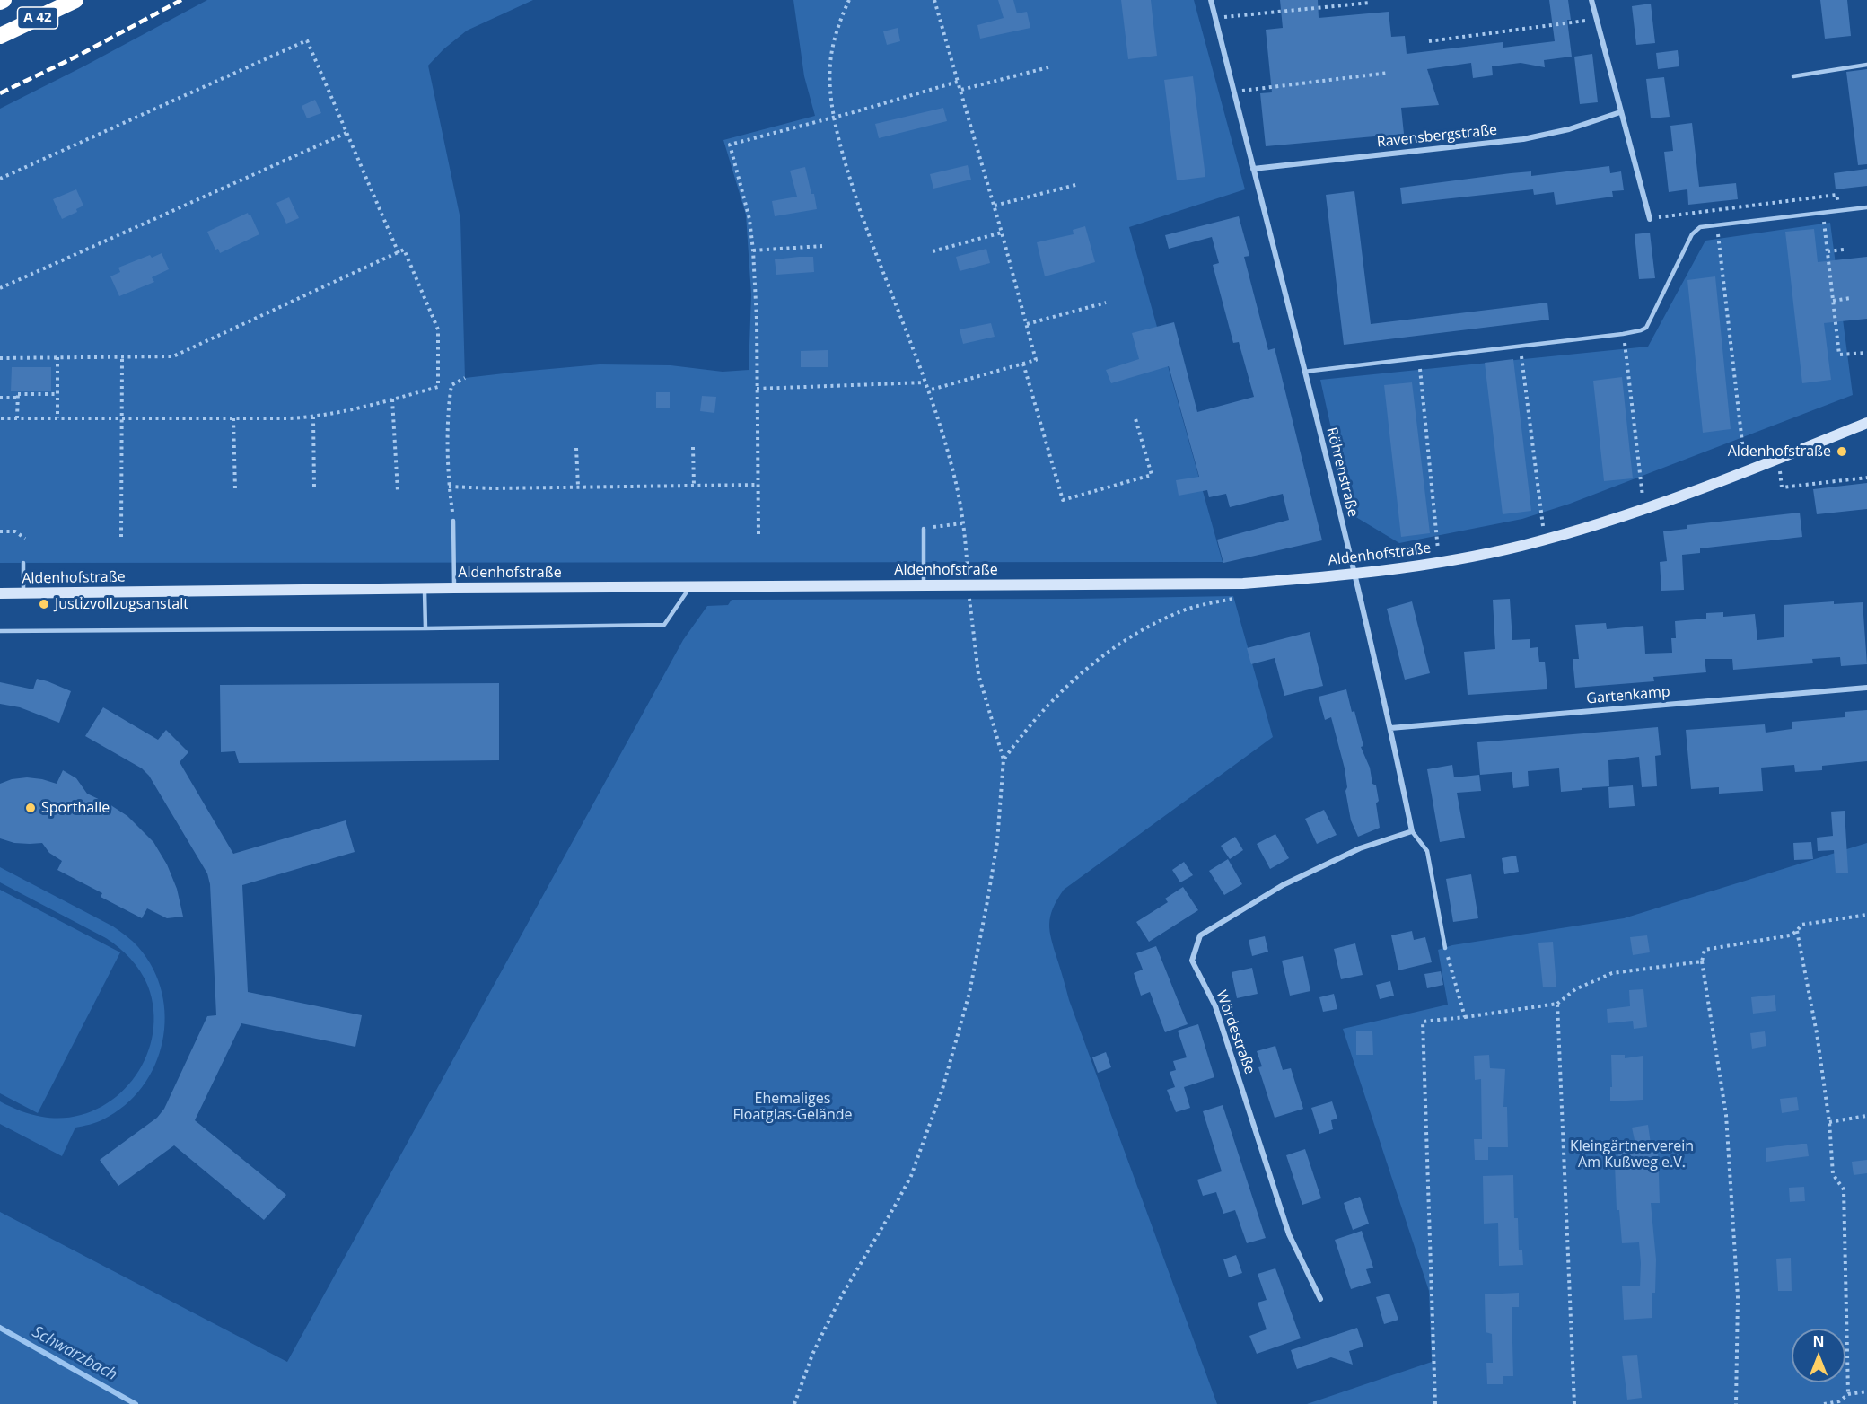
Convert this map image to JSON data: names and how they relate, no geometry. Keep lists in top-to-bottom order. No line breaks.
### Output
{"streets":{"highway":["A 42"],"street":["Ravensbergstraße","Röhrenstraße","Aldenhofstraße","Gartenkamp","Wördestraße"]},"crossings":[["Ravensbergstraße","Röhrenstraße"],["Röhrenstraße","Aldenhofstraße"],["Röhrenstraße","Gartenkamp"],["Röhrenstraße","Wördestraße"]],"water":["Schwarzbach"],"parks":["Ehemaliges Floatglas-Gelände","Kleingärtnerverein Am Kußweg e.V."],"places":["Aldenhofstraße","Justizvollzugsanstalt","Sporthalle"],"north":"top"}
